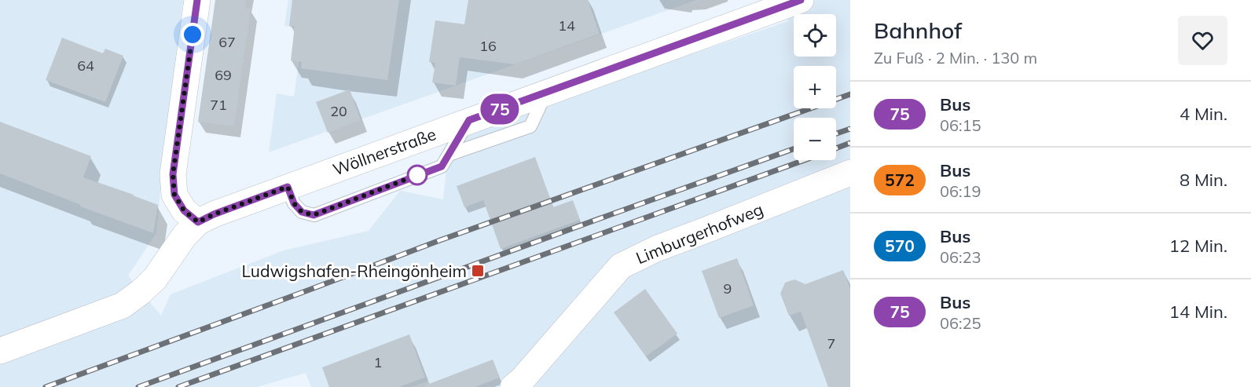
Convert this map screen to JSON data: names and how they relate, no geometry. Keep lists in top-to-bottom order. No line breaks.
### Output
{"streets":{"street":["Wöllnerstraße","Limburgerhofweg"]},"places":{"transit":["Ludwigshafen-Rheingönheim"]},"lines":["bus line 75"],"house_numbers":["14","67","16","64","69","71","20","9","7","1"],"page":{"on_map":"75","heading":["Bahnhof","Zu Fuß · 2 Min. · 130 m"],"map_buttons":["+","−"],"list":[{"mark":"75","name":"Bus","note":"06:15","value":"4 Min."},{"mark":"572","name":"Bus","note":"06:19","value":"8 Min."},{"mark":"570","name":"Bus","note":"06:23","value":"12 Min."},{"mark":"75","name":"Bus","note":"06:25","value":"14 Min."}]}}
